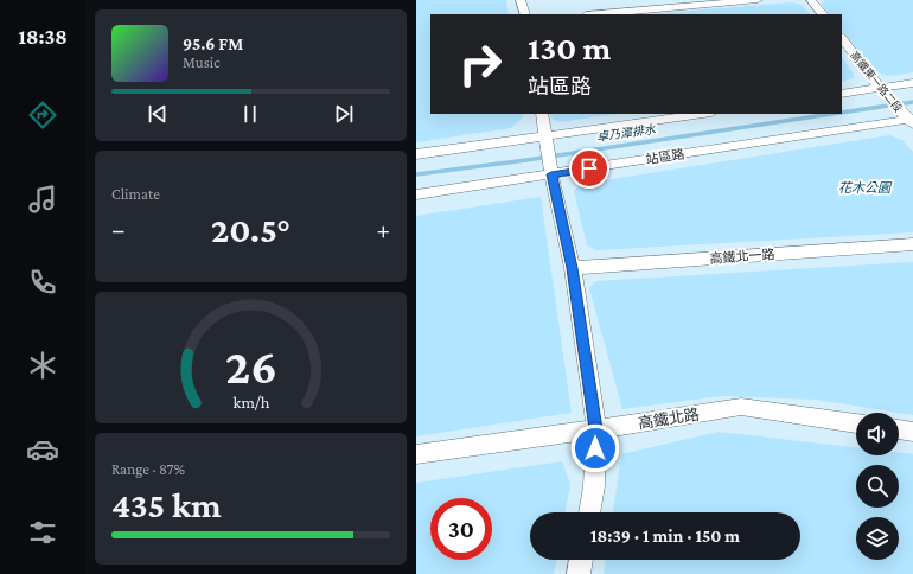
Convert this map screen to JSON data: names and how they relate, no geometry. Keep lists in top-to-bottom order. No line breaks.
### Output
{"streets":{"street":["高鐵東一路二段","站區路","高鐵北一路","高鐵北路"]},"crossings":[["高鐵東一路二段","站區路"]],"water":["卓乃潭排水"],"parks":["花木公園"],"page":{"tabs":"18:38","turn":["130 m","站區路"],"song":["95.6 FM","Music"],"tile":["Climate",["Range · 87%","435 km"]],"heat":["−","20.5°","+"],"limit":"30","trip":"18:39 · 1 min · 150 m","gauge":["26","km/h"]}}
